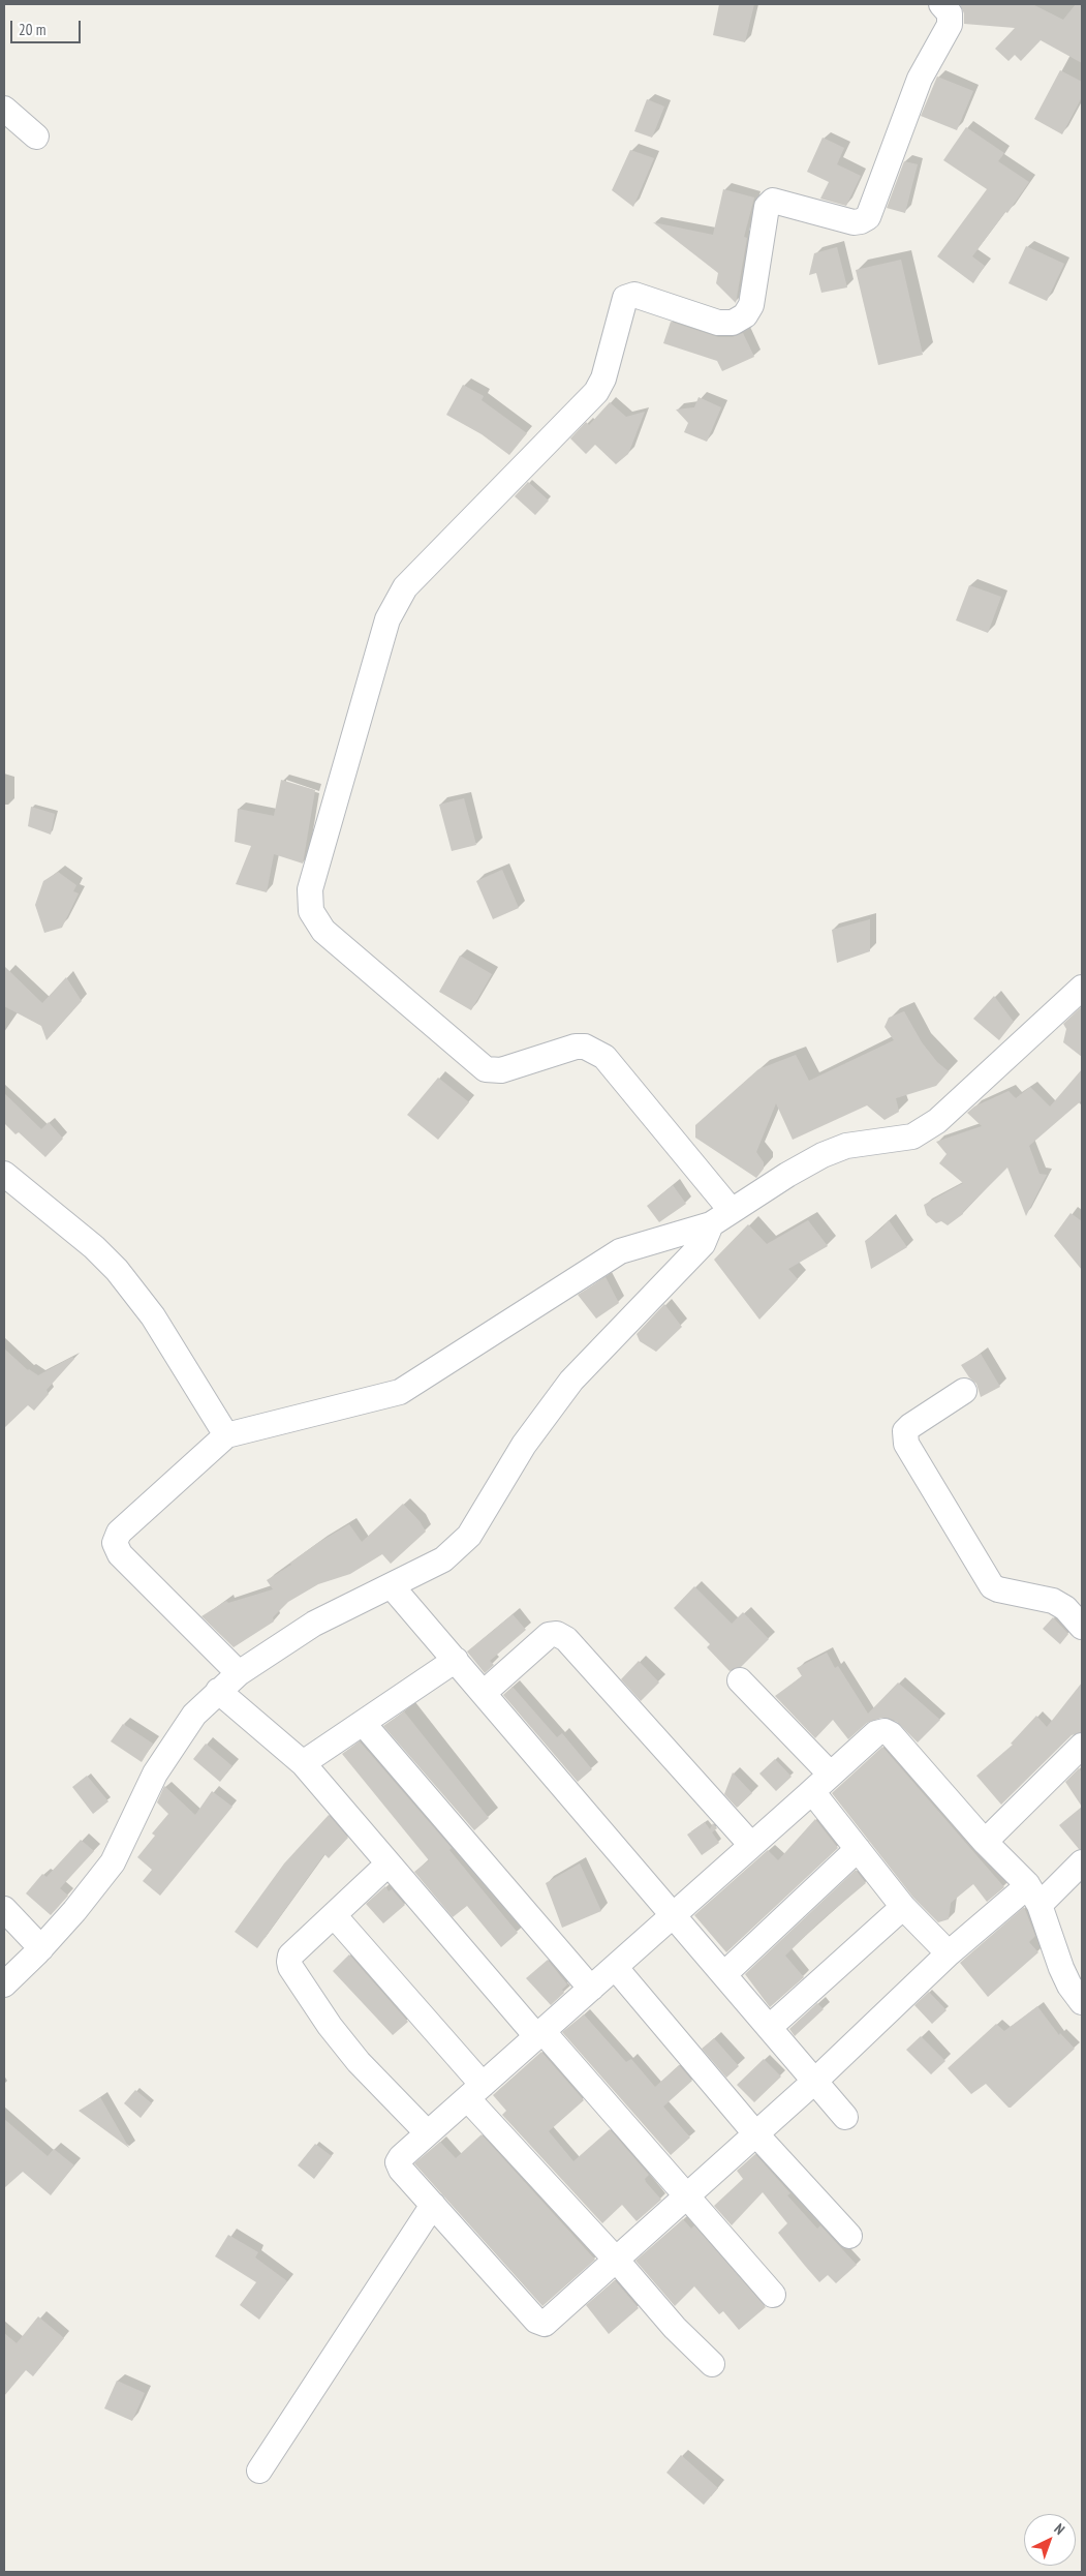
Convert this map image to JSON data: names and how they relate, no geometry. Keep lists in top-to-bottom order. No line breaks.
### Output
{"scale_bar":"20 m","north":"top right"}
